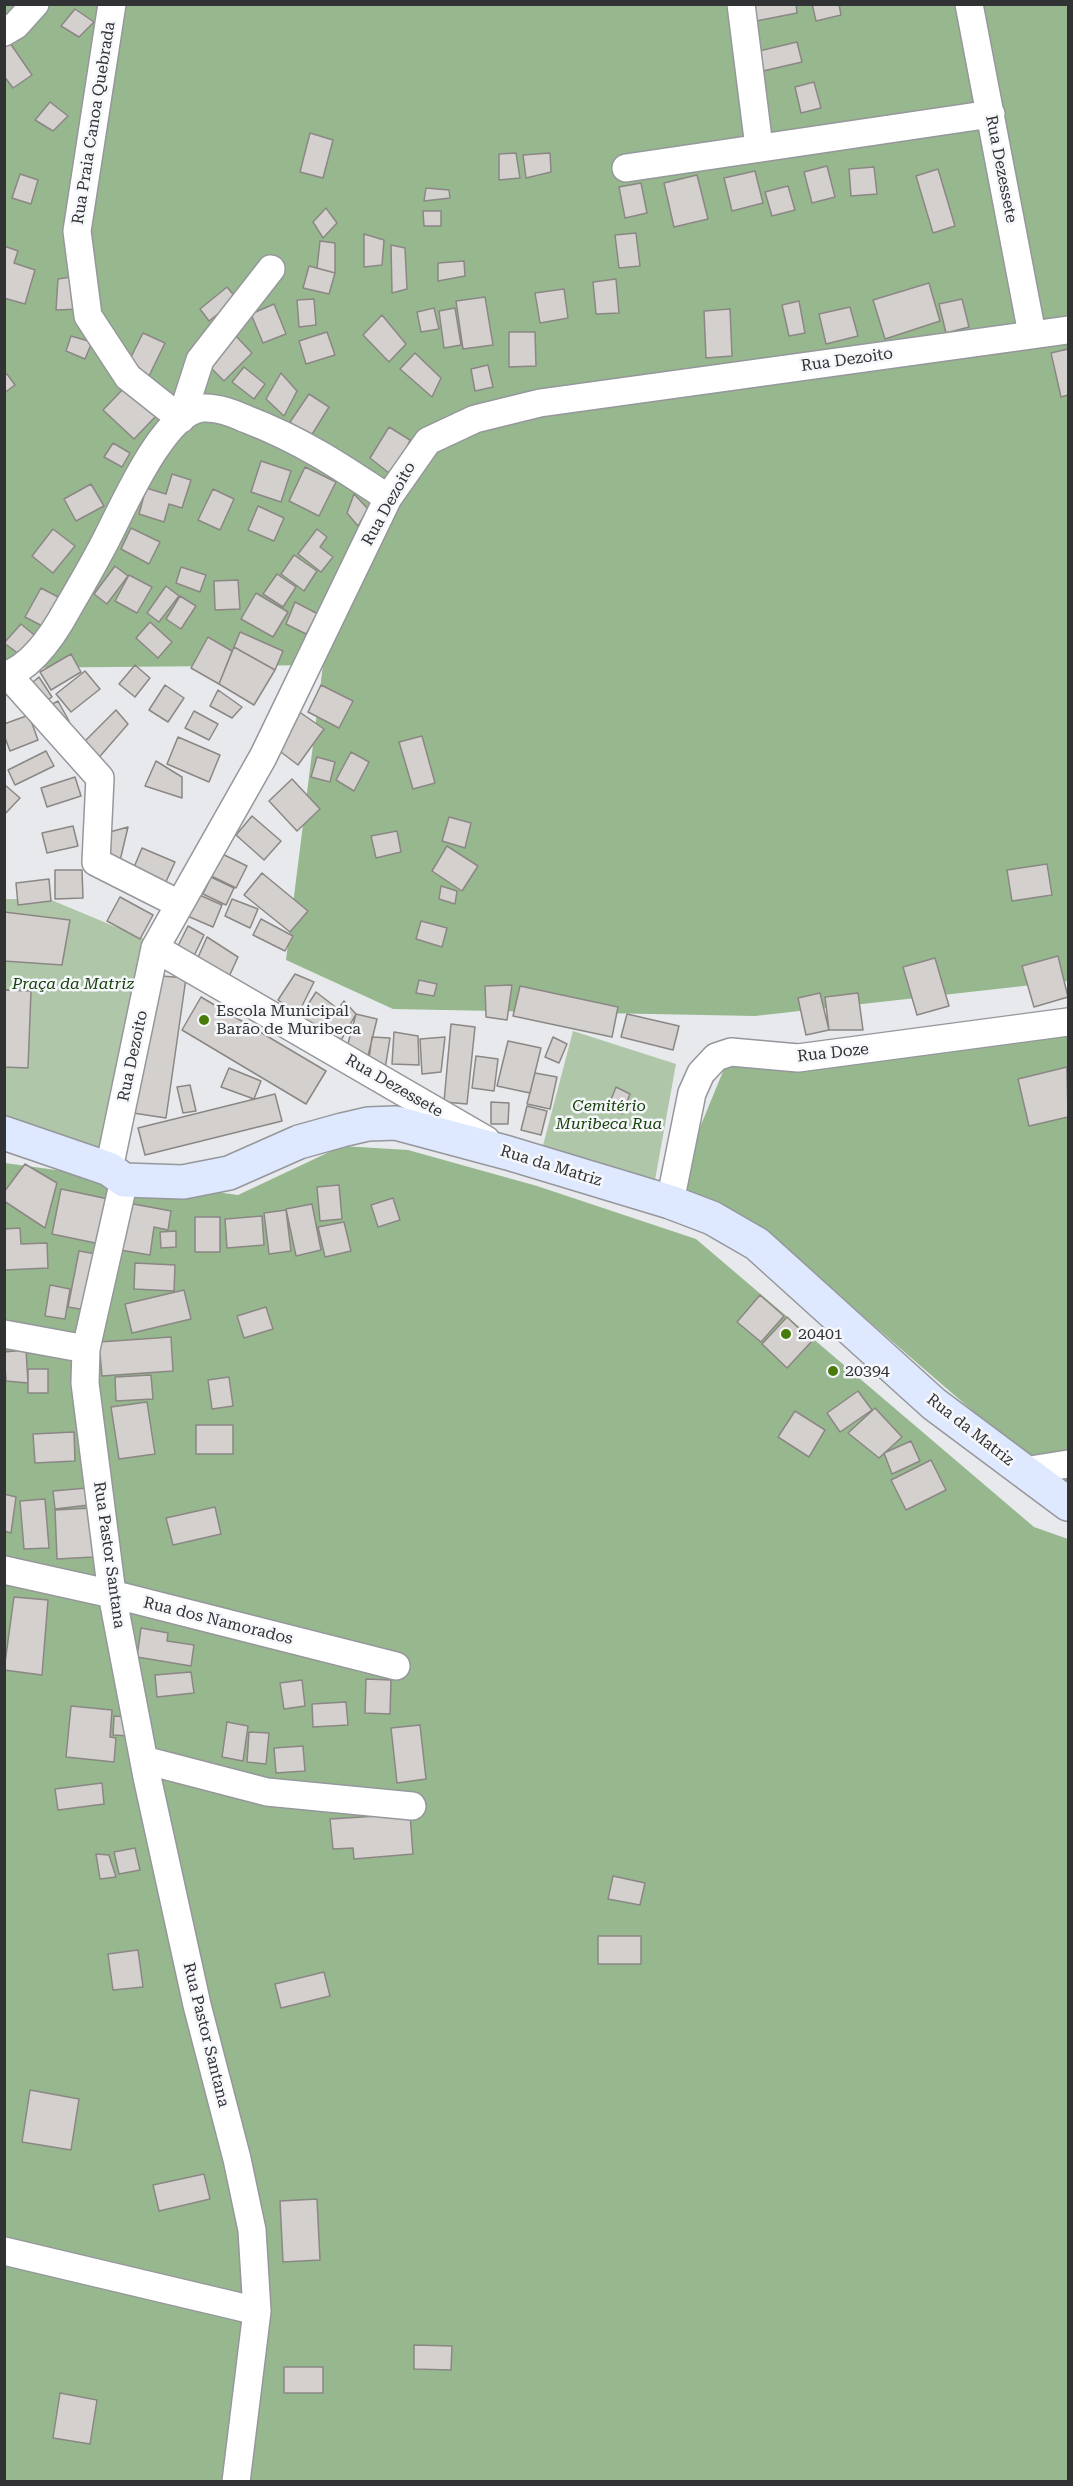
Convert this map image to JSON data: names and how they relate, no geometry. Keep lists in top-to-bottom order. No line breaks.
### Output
{"streets":{"street":["Rua Praia Canoa Quebrada","Rua Dezessete","Rua Dezoito","Rua Doze","Rua da Matriz","Rua Pastor Santana","Rua dos Namorados"]},"crossings":[["Rua Dezessete","Rua Dezoito"],["Rua Dezessete","Rua da Matriz"],["Rua Dezoito","Rua da Matriz"],["Rua Dezoito","Rua Pastor Santana"],["Rua Doze","Rua da Matriz"],["Rua da Matriz","Rua Pastor Santana"],["Rua Pastor Santana","Rua dos Namorados"]],"parks":["Praça da Matriz","Cemitério Muribeca Rua"],"places":["Escola Municipal Barão de Muribeca","20401","20394"]}
